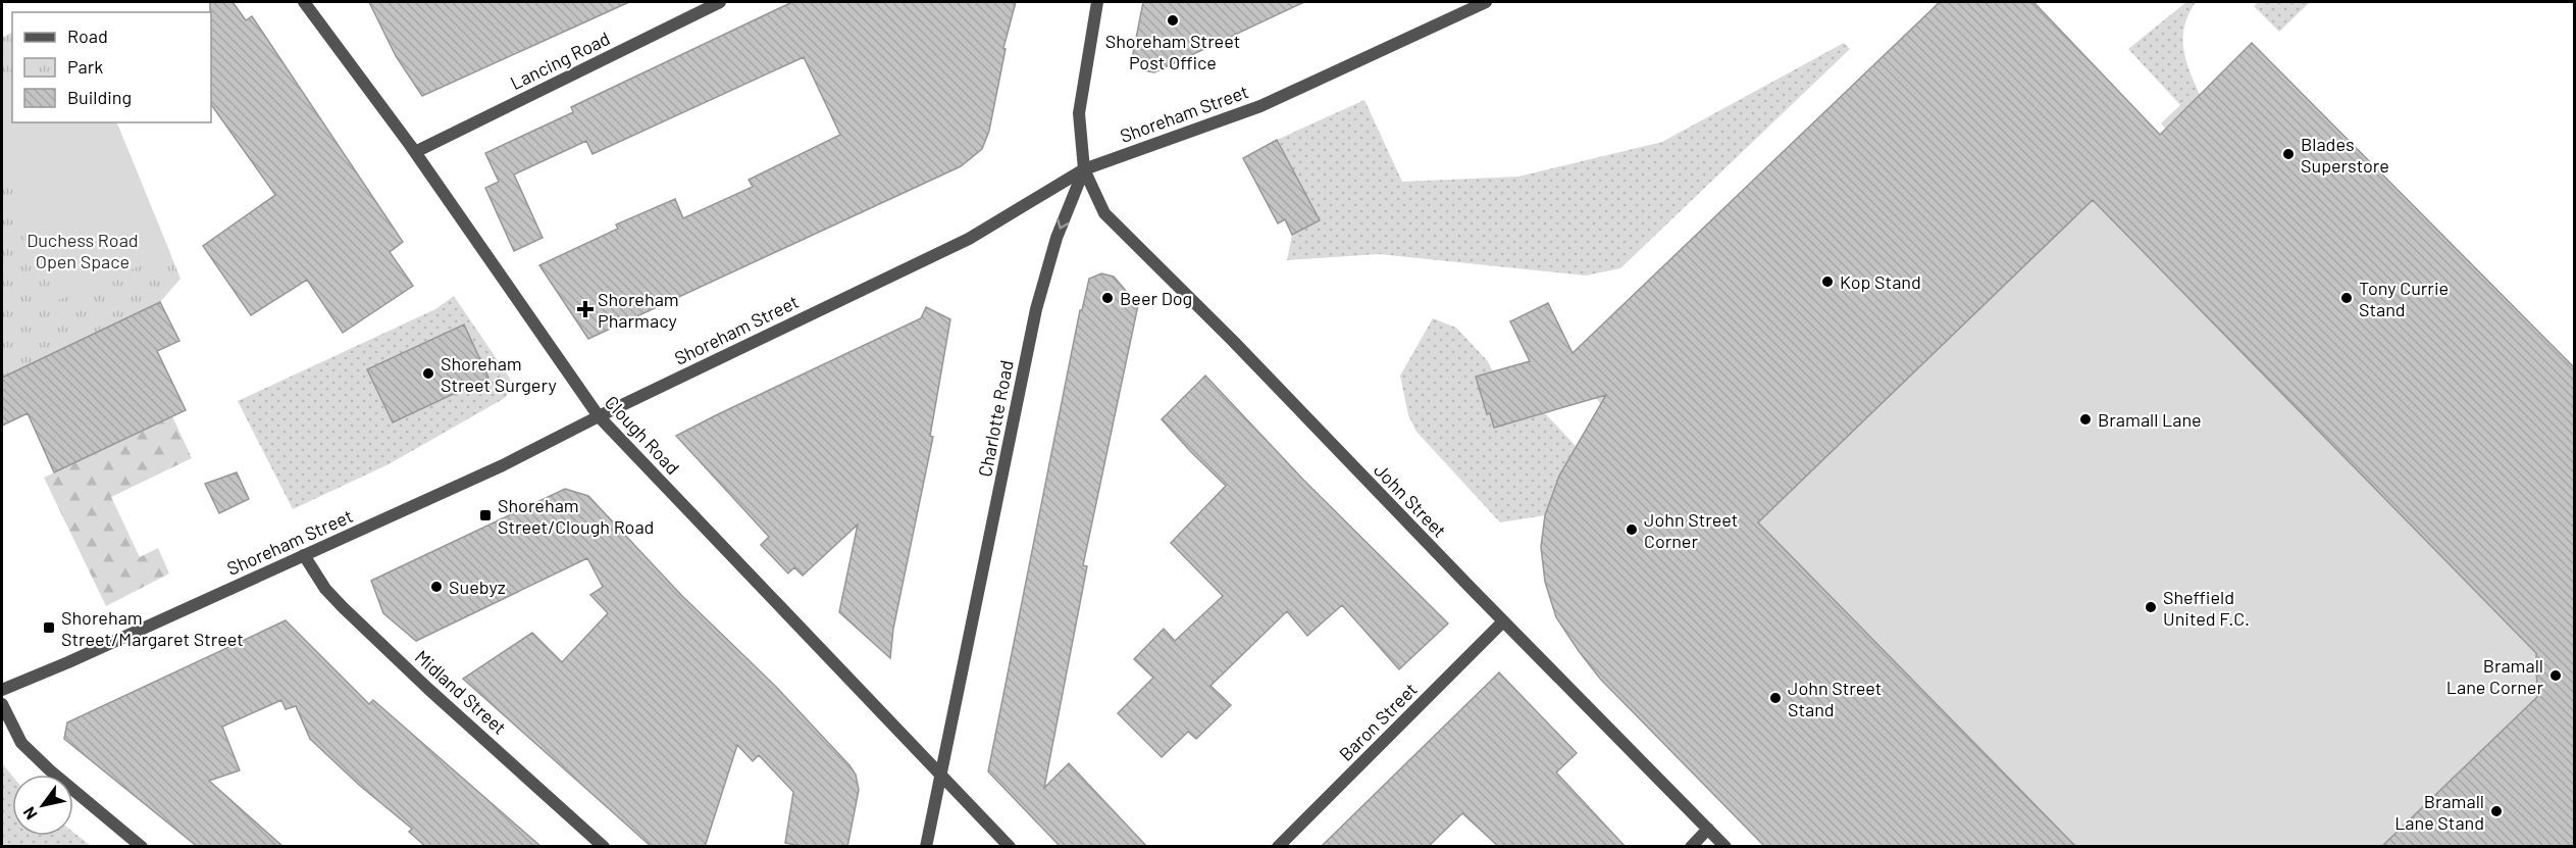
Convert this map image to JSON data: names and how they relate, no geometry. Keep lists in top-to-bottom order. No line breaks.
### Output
{"streets":{"street":["Lancing Road","Shoreham Street","Charlotte Road","Clough Road","John Street","Midland Street","Baron Street"]},"crossings":[["Lancing Road","Clough Road"],["Shoreham Street","Charlotte Road"],["Shoreham Street","Clough Road"],["Shoreham Street","John Street"],["Shoreham Street","Midland Street"],["Charlotte Road","Clough Road"],["Charlotte Road","John Street"],["John Street","Baron Street"]],"one_way":["Charlotte Road"],"parks":["Duchess Road Open Space"],"places":{"other":["Shoreham Street Post Office","Blades Superstore","Kop Stand","Beer Dog","Tony Currie Stand","Shoreham Street Surgery","Bramall Lane","John Street Corner","Suebyz","Sheffield United F.C.","Bramall Lane Corner","John Street Stand","Bramall Lane Stand"],"health":["Shoreham Pharmacy"],"transit":["Shoreham Street/Clough Road","Shoreham Street/Margaret Street"]},"legend":["Road","Park","Building"],"north":"bottom left"}
